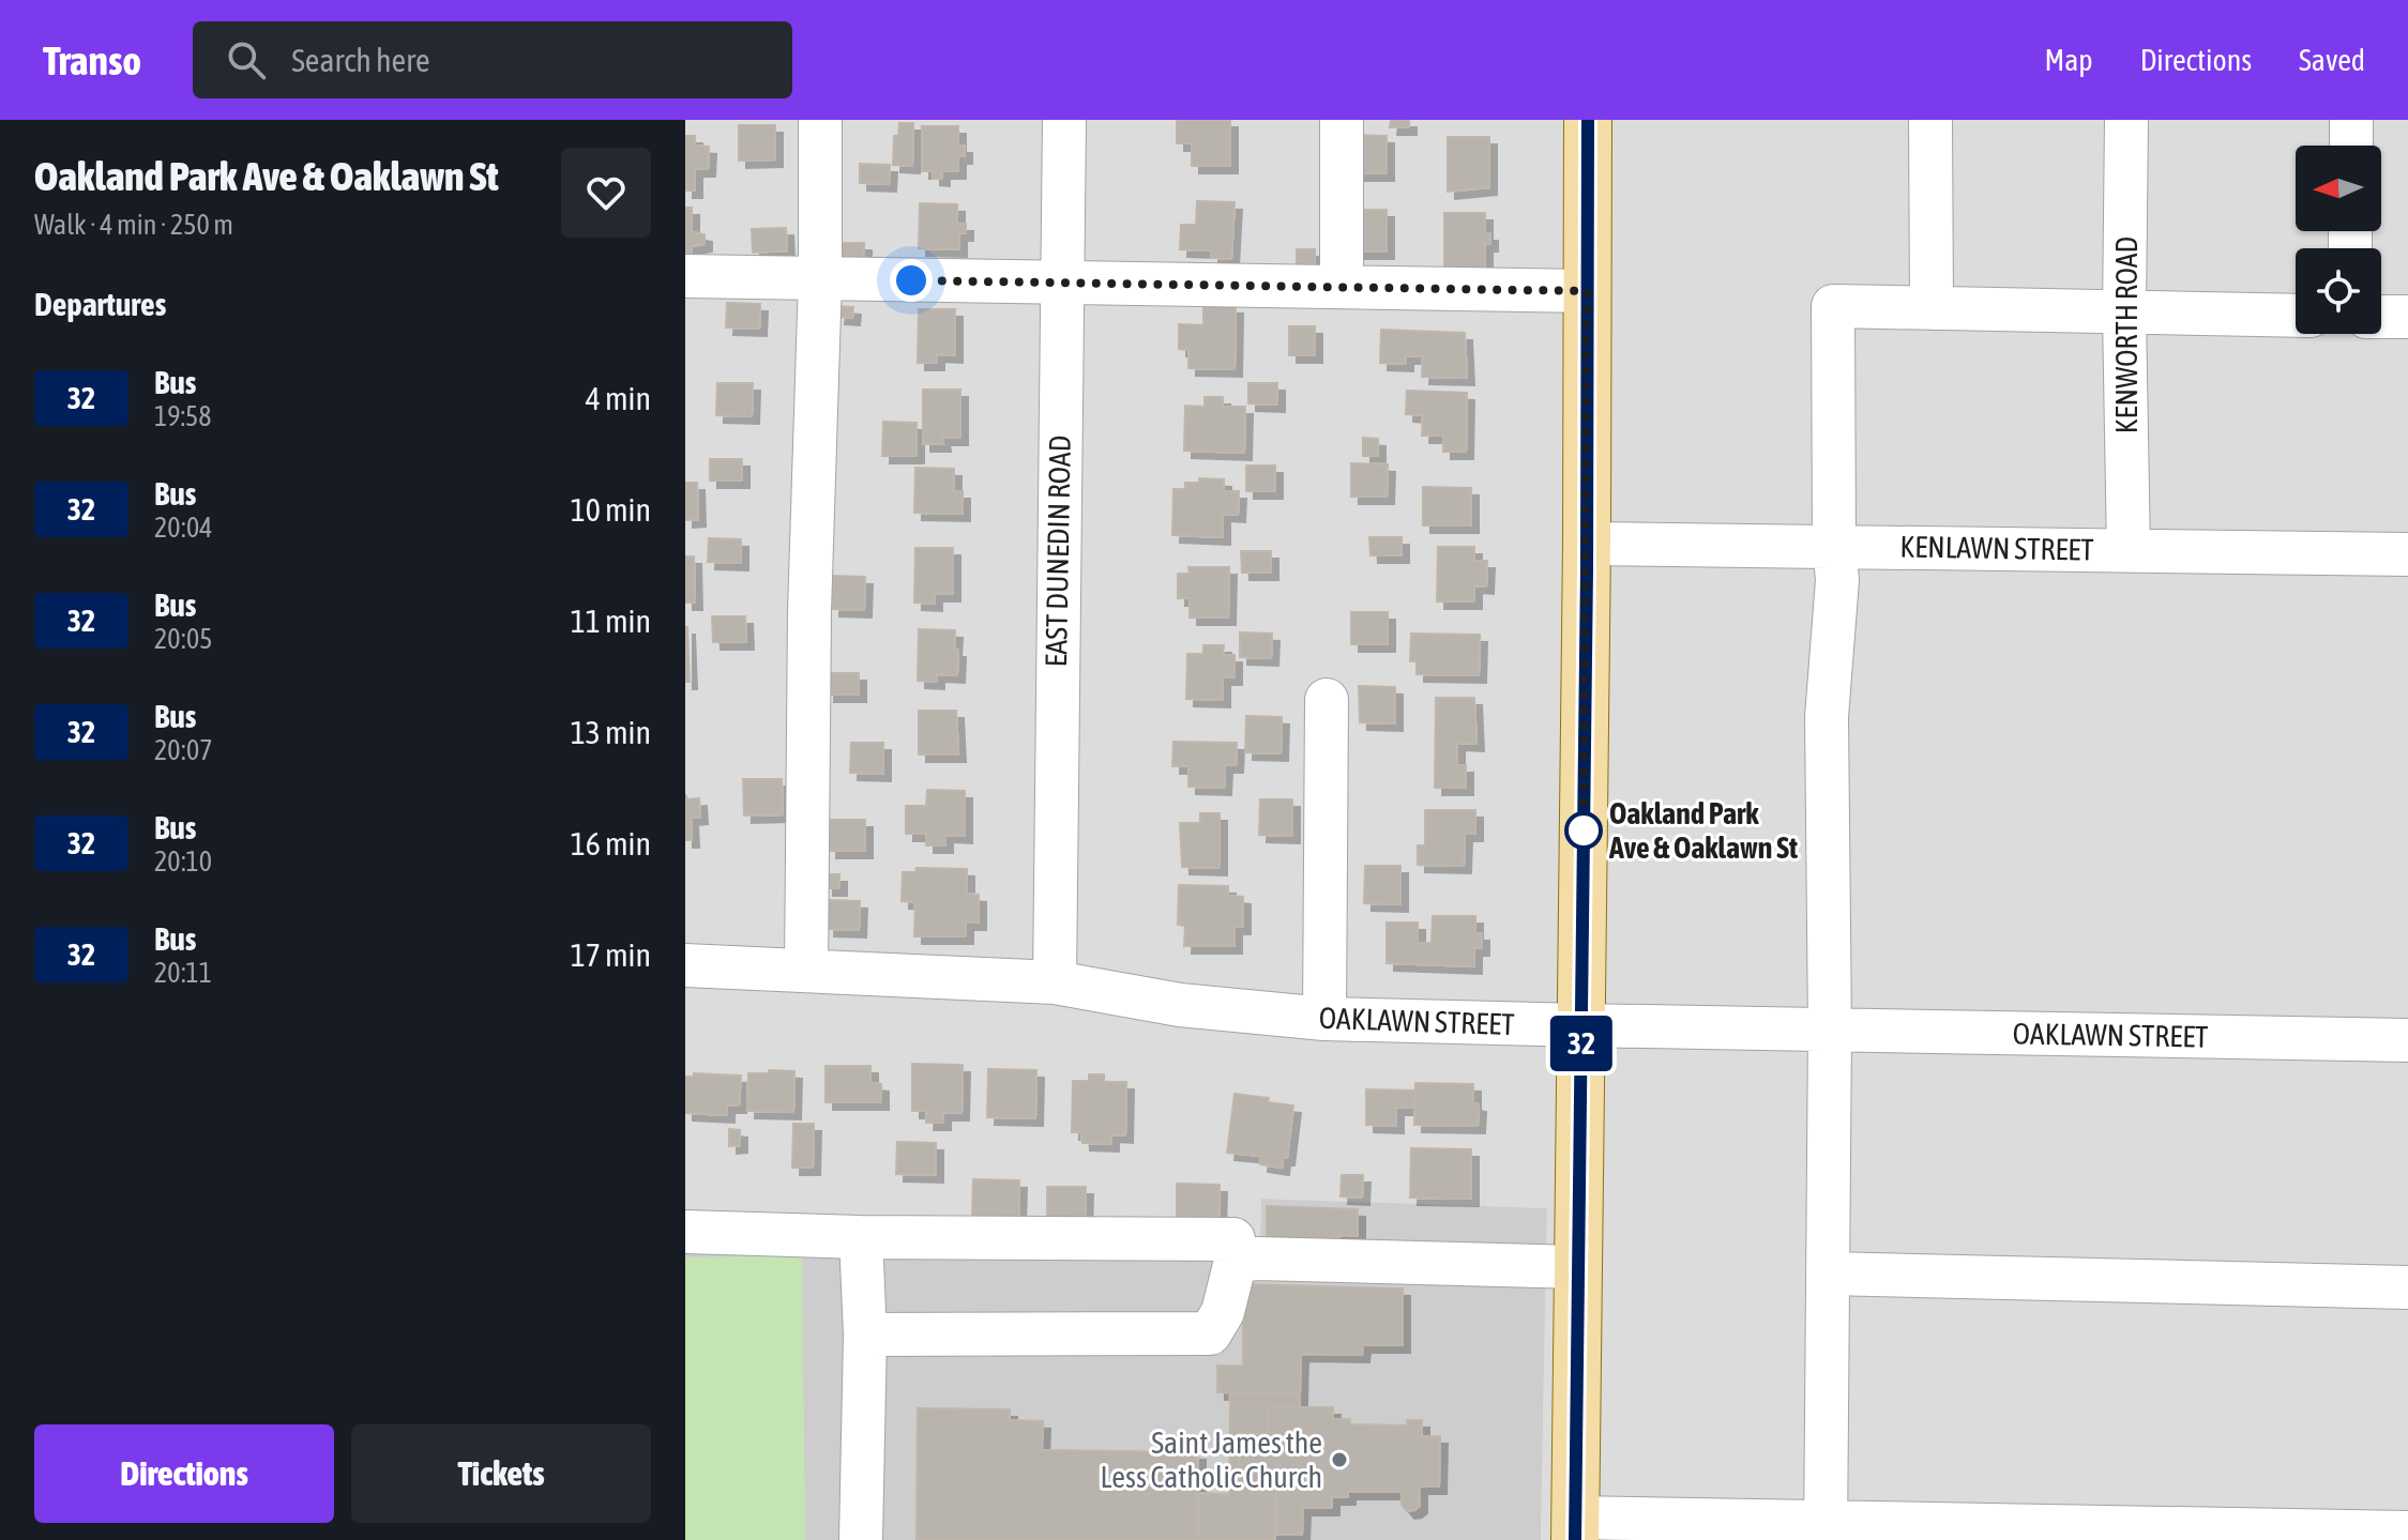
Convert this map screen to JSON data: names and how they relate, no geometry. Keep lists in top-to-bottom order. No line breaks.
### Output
{"streets":{"street":["KENWORTH ROAD","KENLAWN STREET","EAST DUNEDIN ROAD","OAKLAWN STREET"]},"crossings":[["KENWORTH ROAD","KENLAWN STREET"],["EAST DUNEDIN ROAD","OAKLAWN STREET"]],"places":["Oakland Park Ave & Oaklawn St","Saint James the Less Catholic Church"],"lines":["bus line 32"],"north":"left","page":{"header":"Transo","search":"Search here","nav":["Map","Directions","Saved"],"heading":[["Oakland Park Ave & Oaklawn St","Walk · 4 min · 250 m"],"Departures"],"on_map":"32","list":[{"mark":"32","name":"Bus","note":"19:58","value":"4 min"},{"mark":"32","name":"Bus","note":"20:04","value":"10 min"},{"mark":"32","name":"Bus","note":"20:05","value":"11 min"},{"mark":"32","name":"Bus","note":"20:07","value":"13 min"},{"mark":"32","name":"Bus","note":"20:10","value":"16 min"},{"mark":"32","name":"Bus","note":"20:11","value":"17 min"}],"buttons":["Directions","Tickets"]}}
